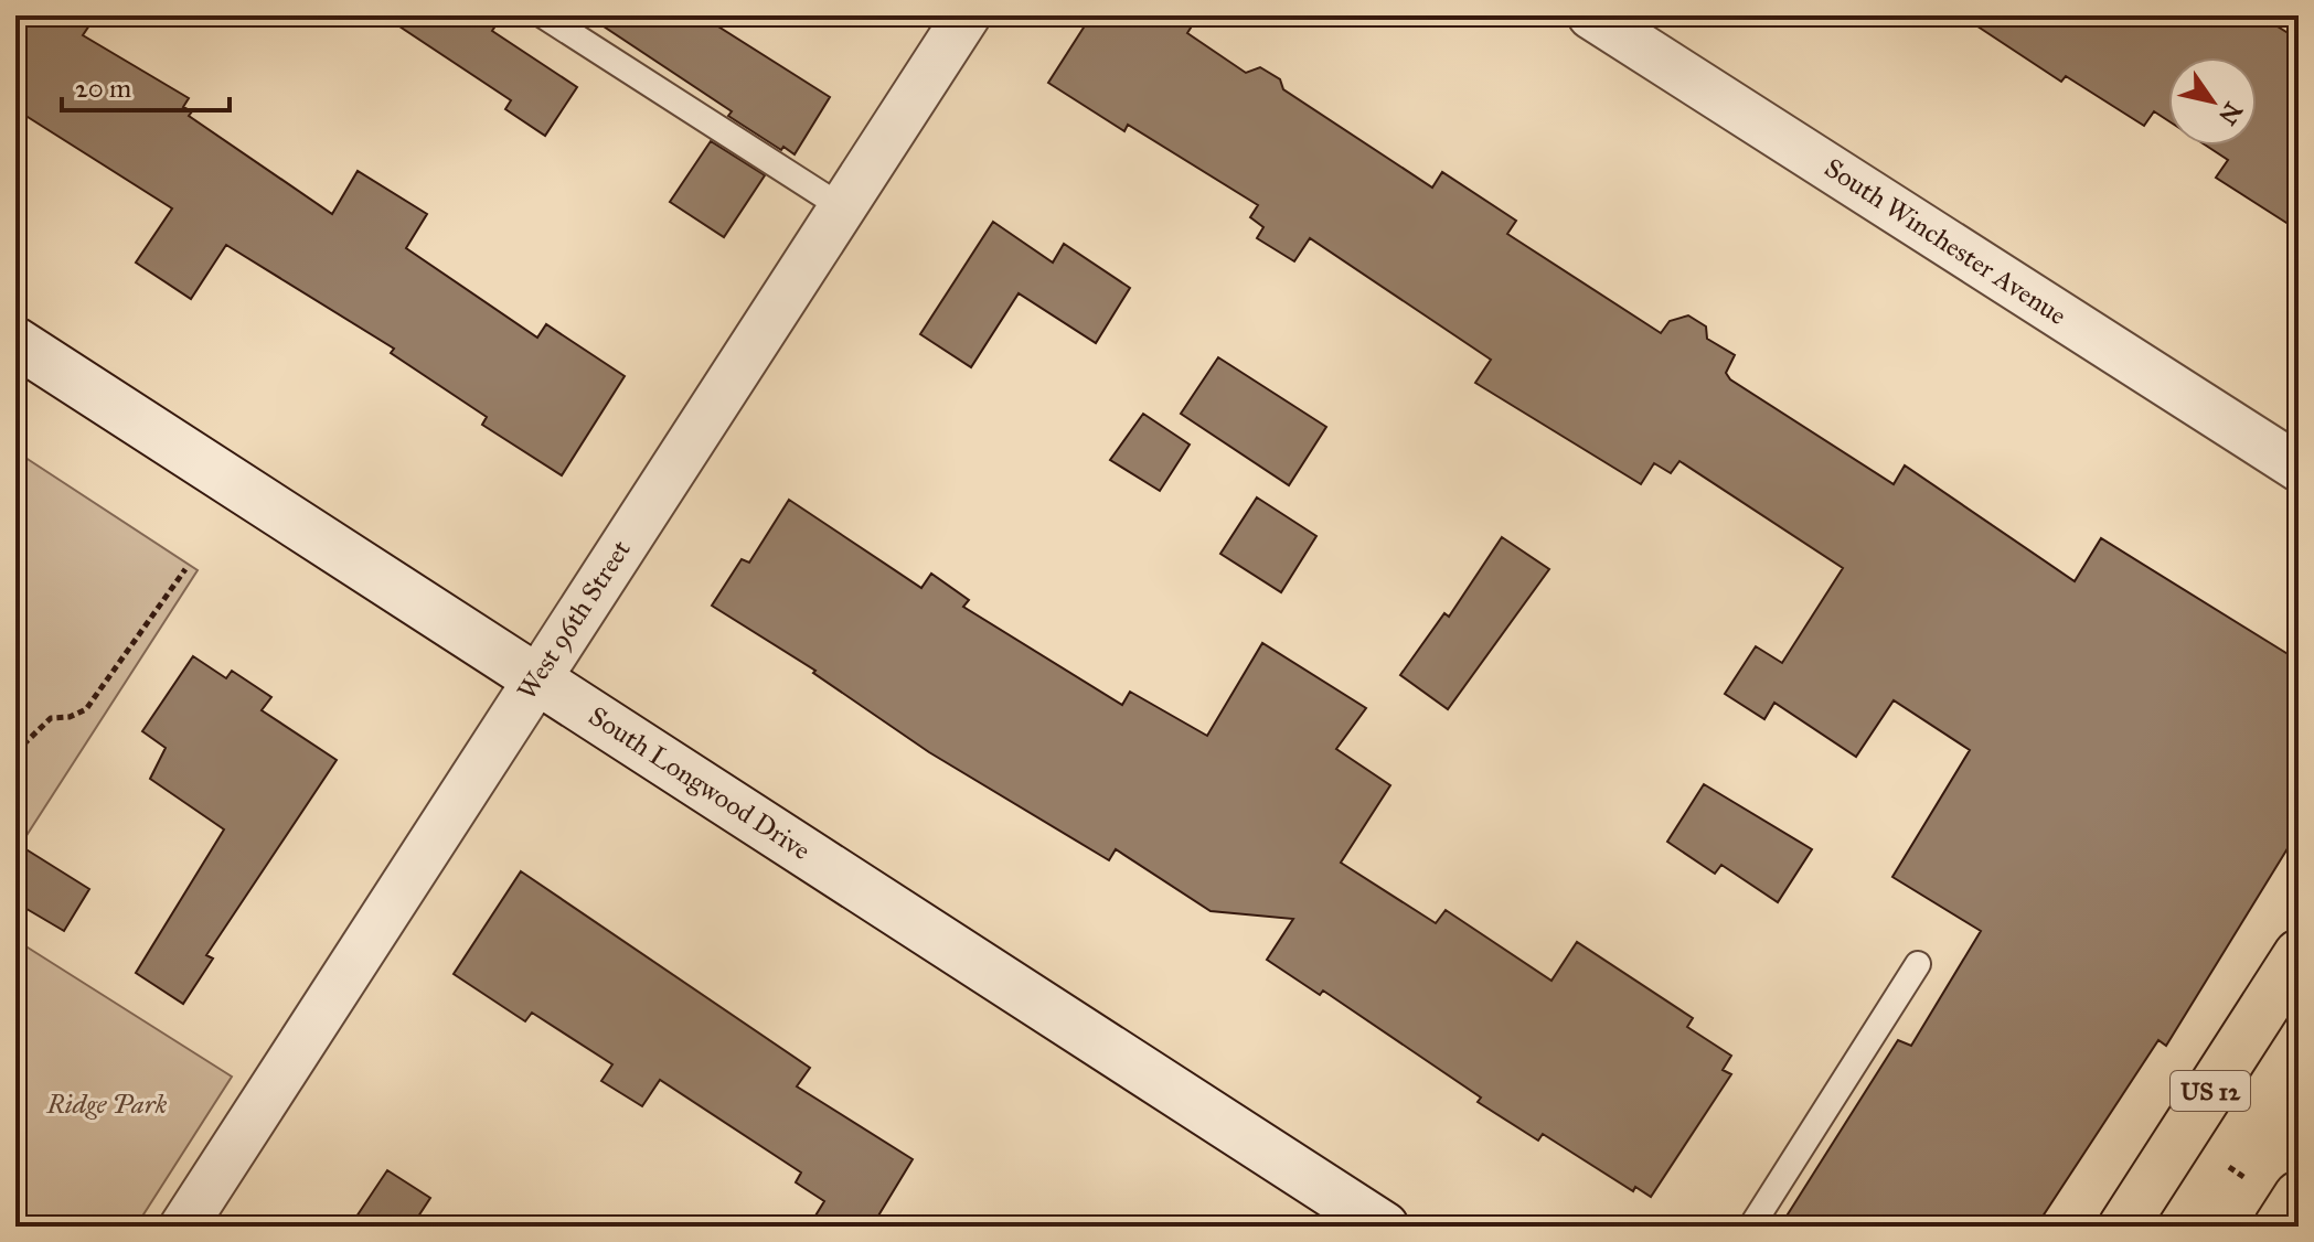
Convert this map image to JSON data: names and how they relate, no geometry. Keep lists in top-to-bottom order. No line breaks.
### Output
{"streets":{"main road":["US 12"],"street":["South Winchester Avenue","West 96th Street","South Longwood Drive"]},"crossings":[["West 96th Street","South Longwood Drive"]],"parks":["Ridge Park"],"scale_bar":"20 m","north":"bottom right"}
